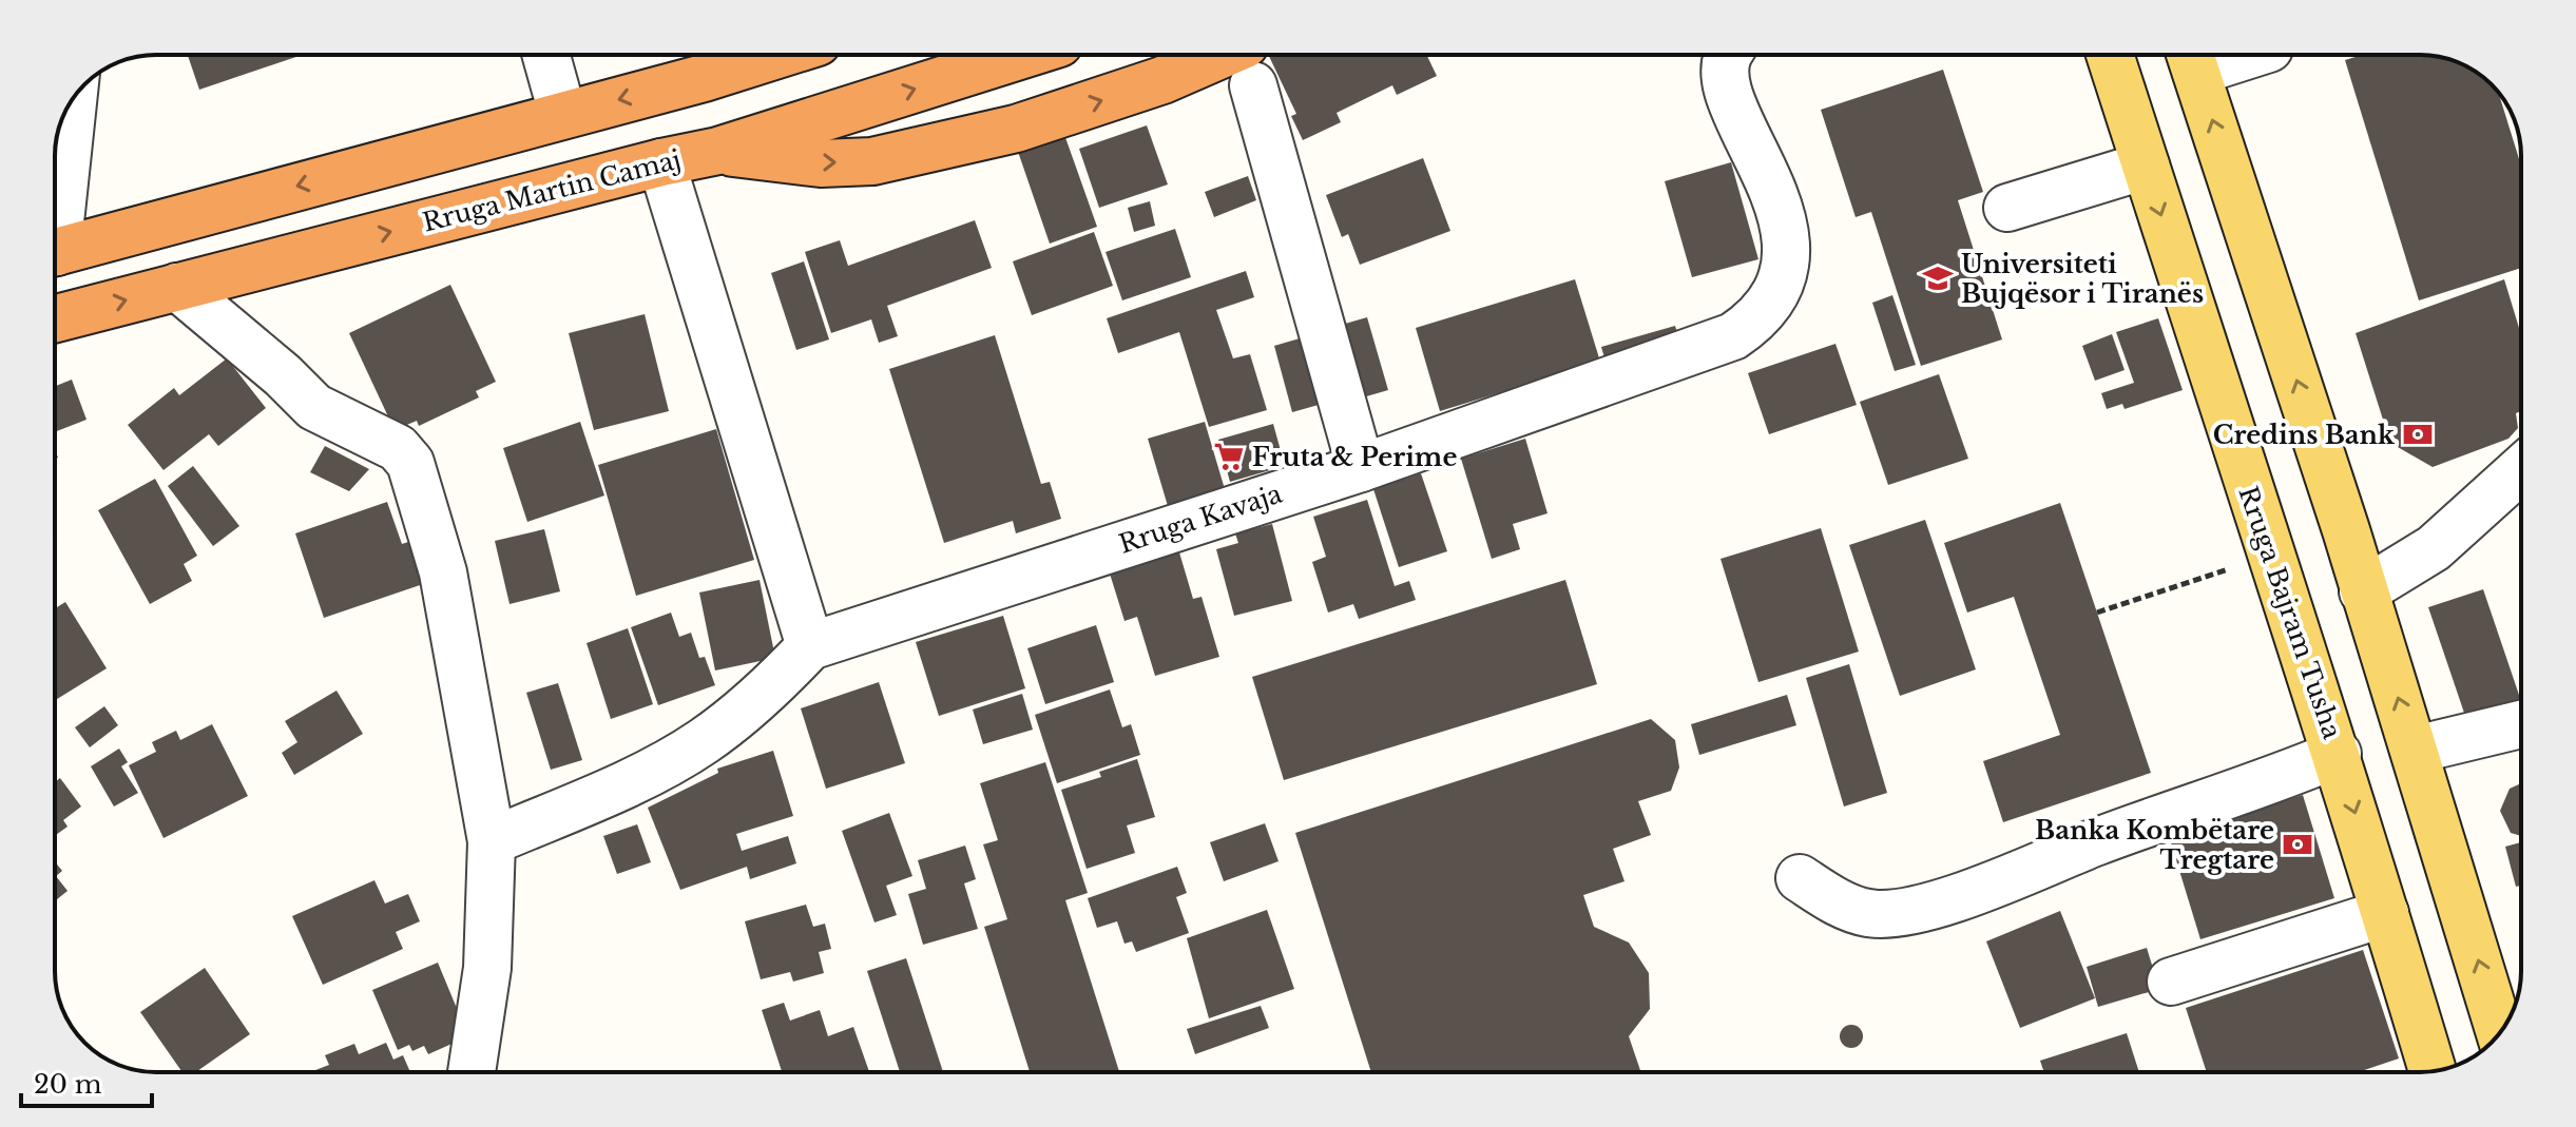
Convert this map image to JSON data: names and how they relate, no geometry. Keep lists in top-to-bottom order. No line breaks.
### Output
{"streets":{"highway":["Rruga Martin Camaj"],"main road":["Rruga Bajram Tusha"],"street":["Rruga Kavaja"]},"places":{"school or university":["Universiteti Bujqësor i Tiranës"],"bank":["Credins Bank","Banka Kombëtare Tregtare"],"supermarket":["Fruta & Perime"]},"scale_bar":"20 m"}
